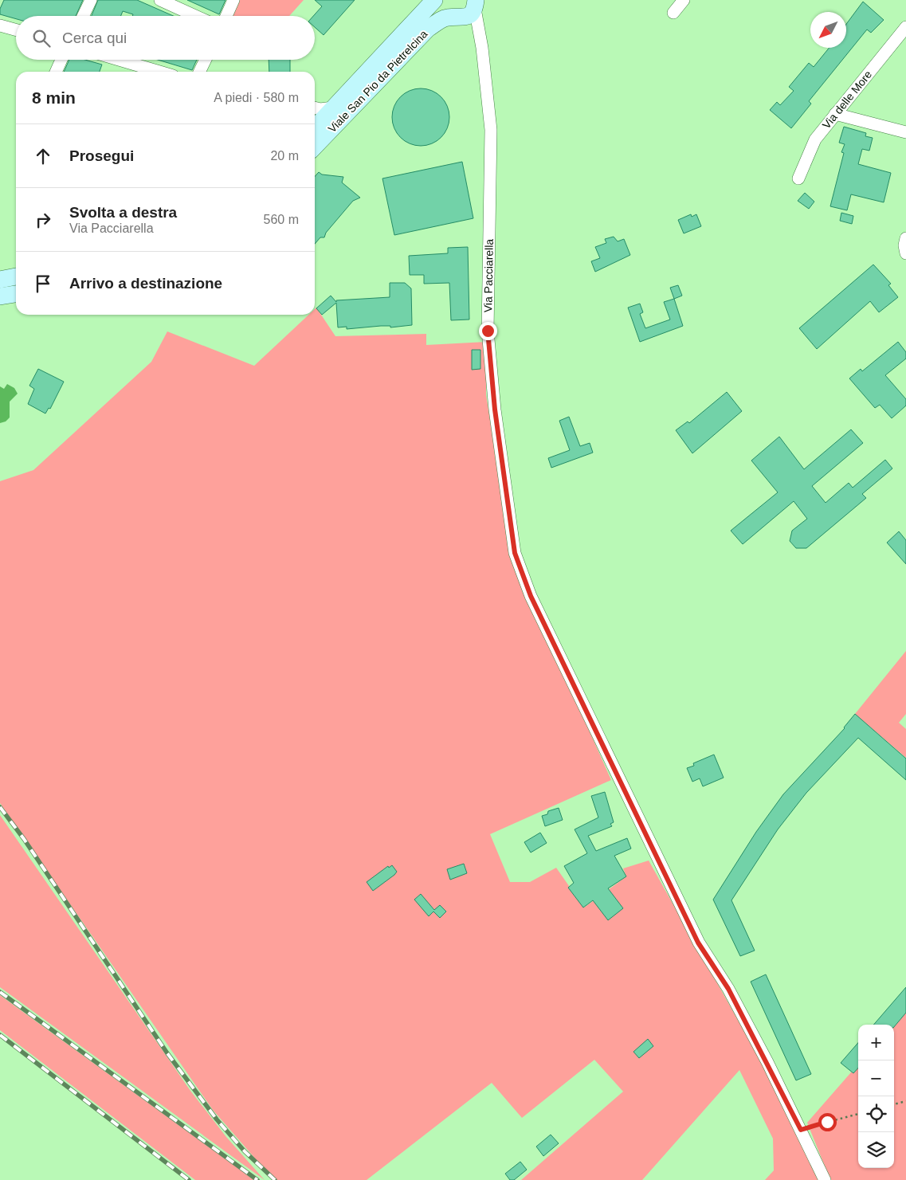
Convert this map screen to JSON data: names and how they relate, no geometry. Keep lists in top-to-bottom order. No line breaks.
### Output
{"streets":{"main road":["Viale San Pio da Pietrelcina"],"street":["Via delle More","Via Pacciarella"]},"crossings":[["Viale San Pio da Pietrelcina","Via Pacciarella"]],"north":"bottom left","page":{"search":"Cerca qui","heading":["8 min","A piedi · 580 m"],"list":[["Prosegui","20 m"],["Svolta a destra","Via Pacciarella","560 m"],"Arrivo a destinazione"],"map_buttons":["+","−"]}}
